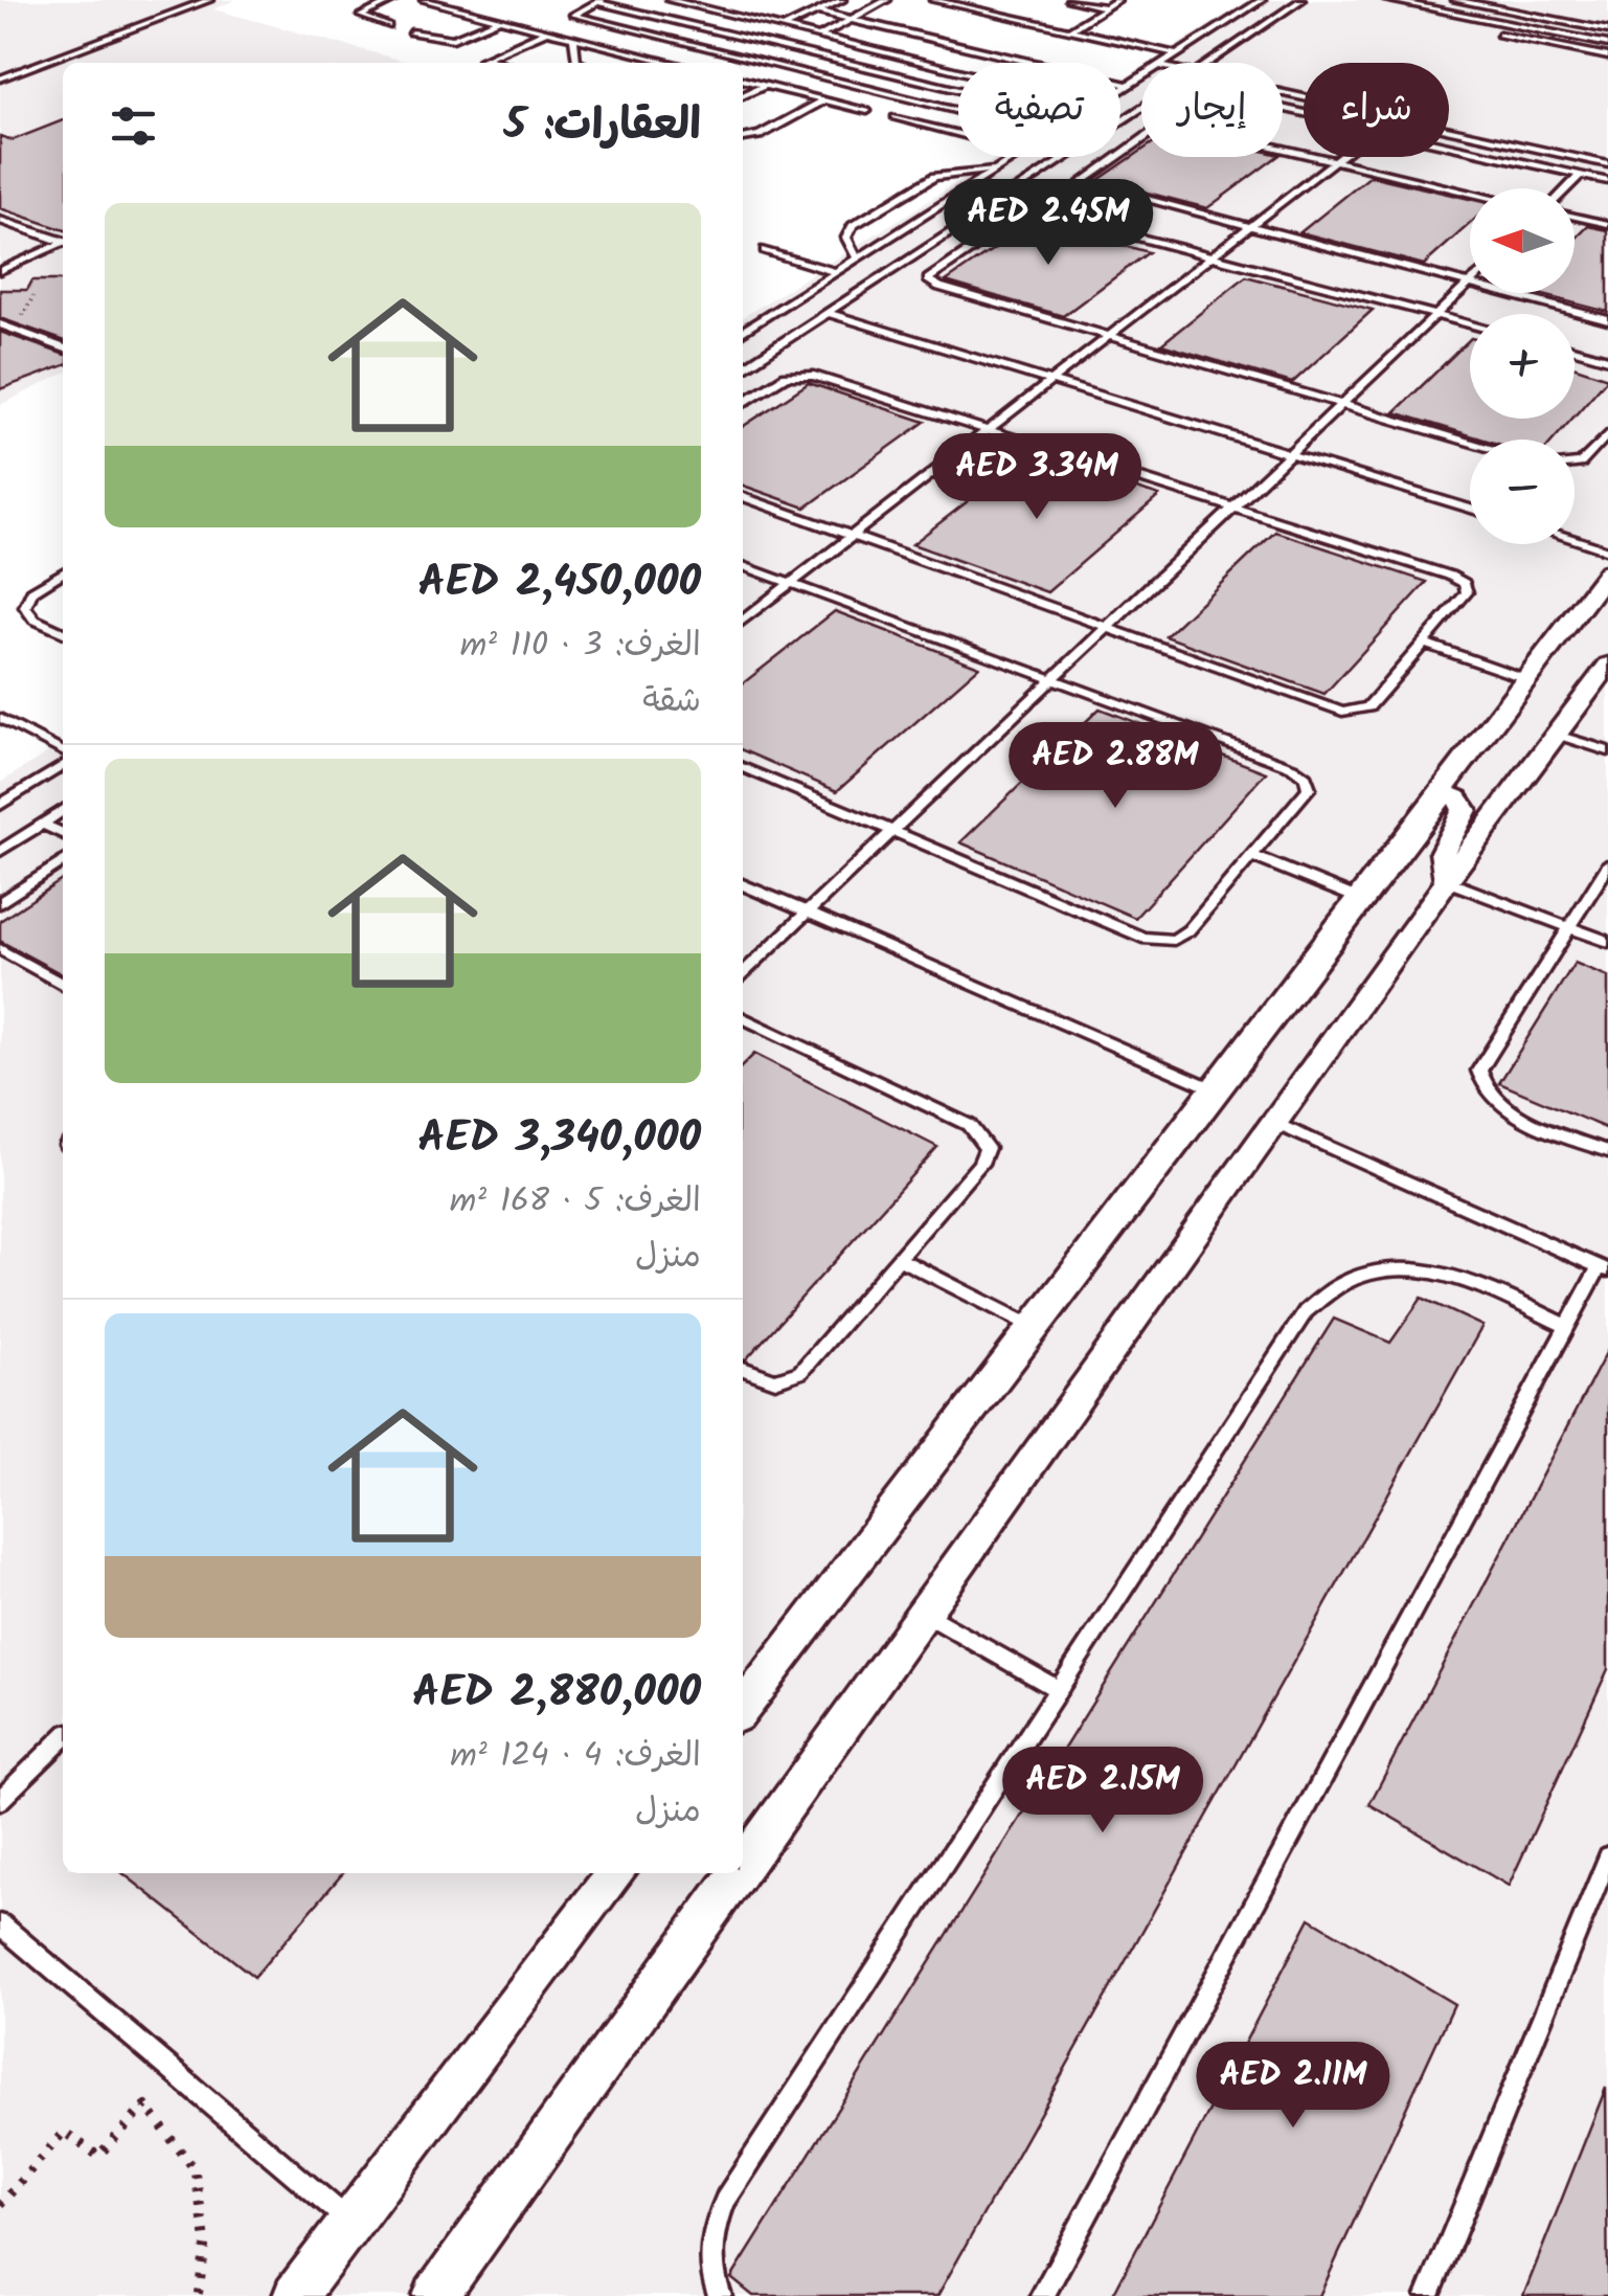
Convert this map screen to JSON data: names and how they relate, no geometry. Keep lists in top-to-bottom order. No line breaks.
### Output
{"north":"left","page":{"chip":["شراء","إيجار","تصفية"],"heading":"العقارات: 5","price":["AED 2.45M","AED 3.34M","AED 2.88M","AED 2.15M","AED 2.11M"],"map_buttons":["+","−"],"list":[{"name":"AED 2,450,000","note":"الغرف: 3 · 110 m² · شقة"},{"name":"AED 3,340,000","note":"الغرف: 5 · 168 m² · منزل"},{"name":"AED 2,880,000","note":"الغرف: 4 · 124 m² · منزل"}]}}
